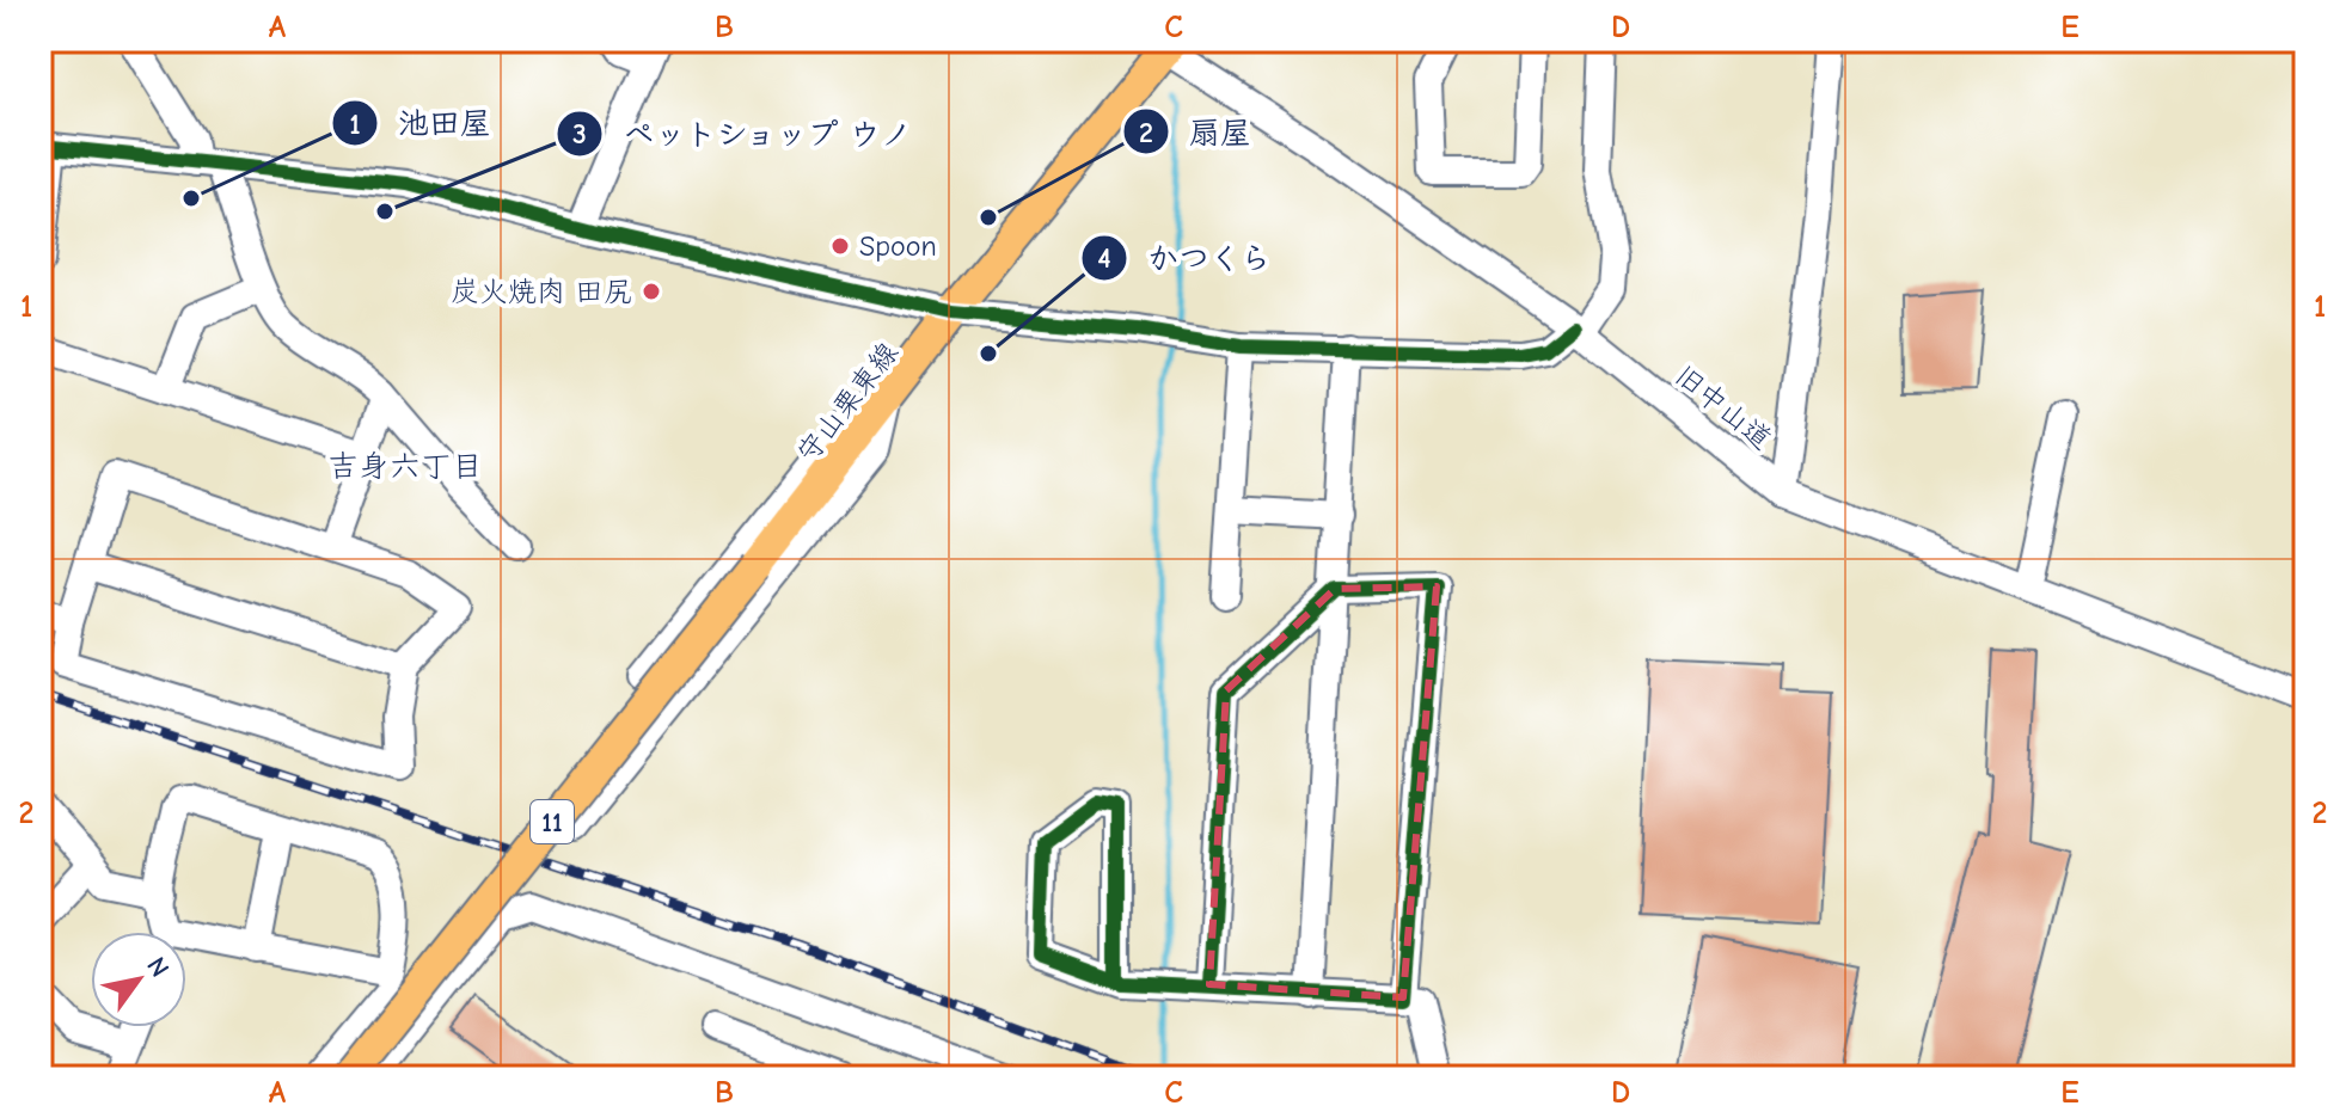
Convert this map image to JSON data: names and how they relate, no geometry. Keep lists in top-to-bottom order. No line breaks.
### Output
{"streets":{"main road":["守山栗東線","11"],"street":["旧中山道"]},"crossings":[["守山栗東線","旧中山道"]],"districts":["吉身六丁目"],"places":["池田屋","ペットショップ ウノ","扇屋","Spoon","炭火焼肉 田尻","かつくら"],"north":"top right","grid":{"columns":["A","B","C","D","E"],"rows":["1","2"]}}
